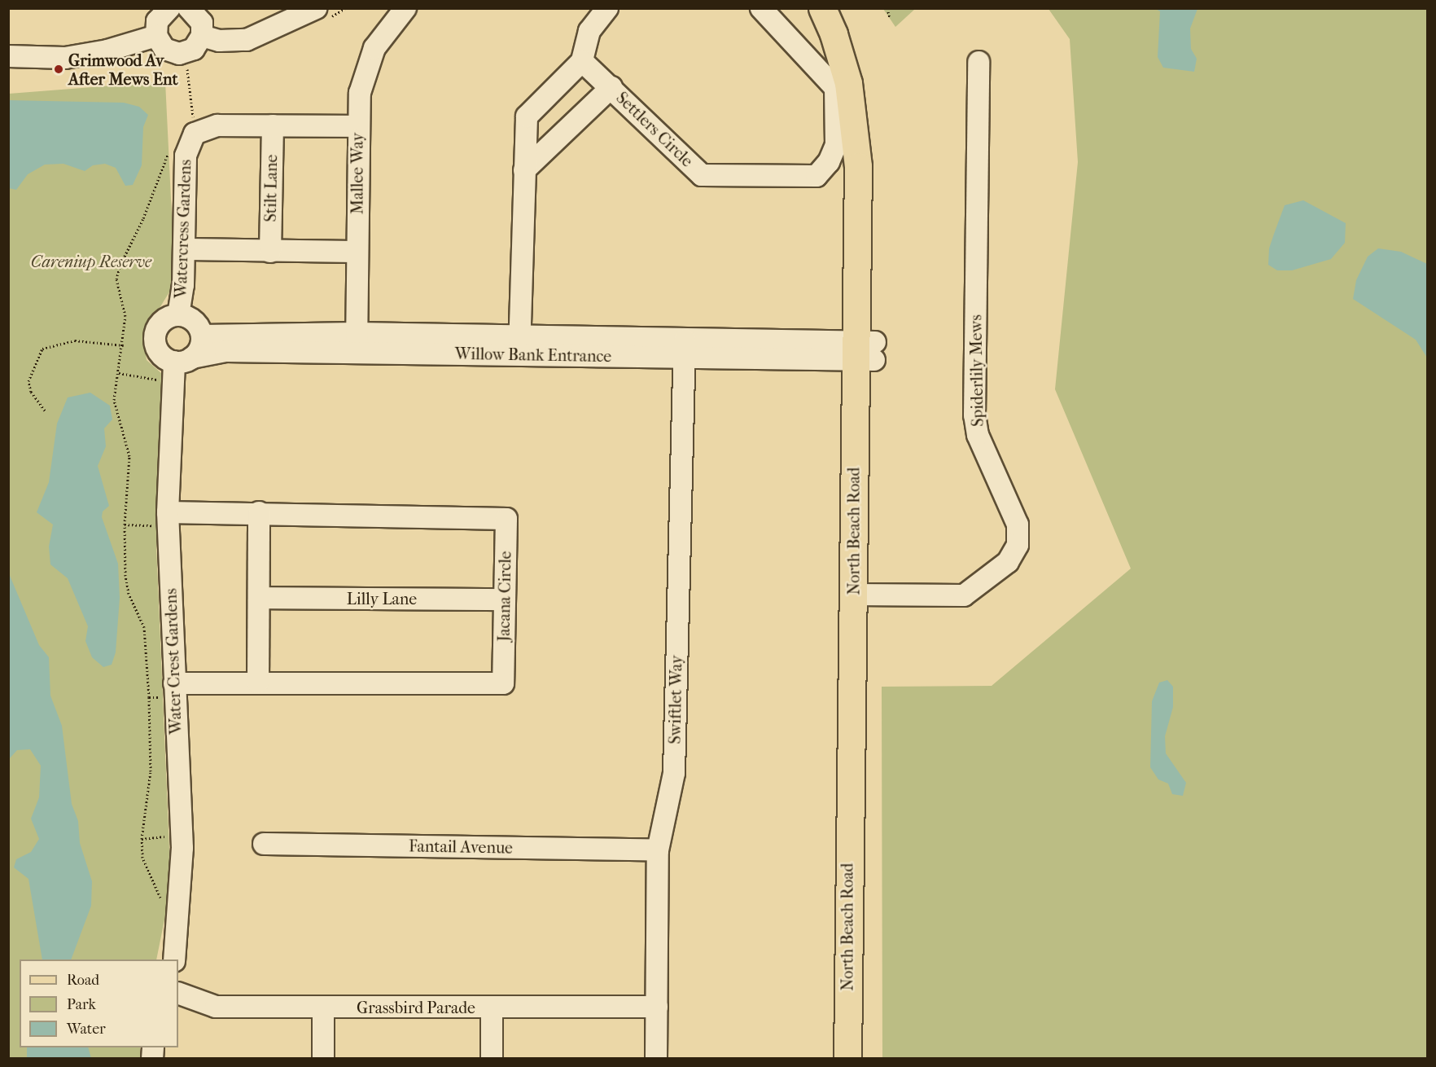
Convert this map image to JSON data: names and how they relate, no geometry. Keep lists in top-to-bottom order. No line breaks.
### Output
{"streets":{"main road":["North Beach Road"],"street":["Settlers Circle","Mallee Way","Stilt Lane","Watercress Gardens","Willow Bank Entrance","Spiderlily Mews","Jacana Circle","Lilly Lane","Water Crest Gardens","Swiftlet Way","Fantail Avenue","Grassbird Parade"]},"crossings":[["Mallee Way","Willow Bank Entrance"],["Watercress Gardens","Willow Bank Entrance"],["Watercress Gardens","Water Crest Gardens"],["Willow Bank Entrance","North Beach Road"],["Willow Bank Entrance","Water Crest Gardens"],["Willow Bank Entrance","Swiftlet Way"],["Spiderlily Mews","North Beach Road"],["Jacana Circle","Lilly Lane"],["Jacana Circle","Water Crest Gardens"],["Swiftlet Way","Fantail Avenue"],["Swiftlet Way","Grassbird Parade"]],"parks":["Careniup Reserve"],"places":["Grimwood Av After Mews Ent"],"legend":["Road","Park","Water"]}
